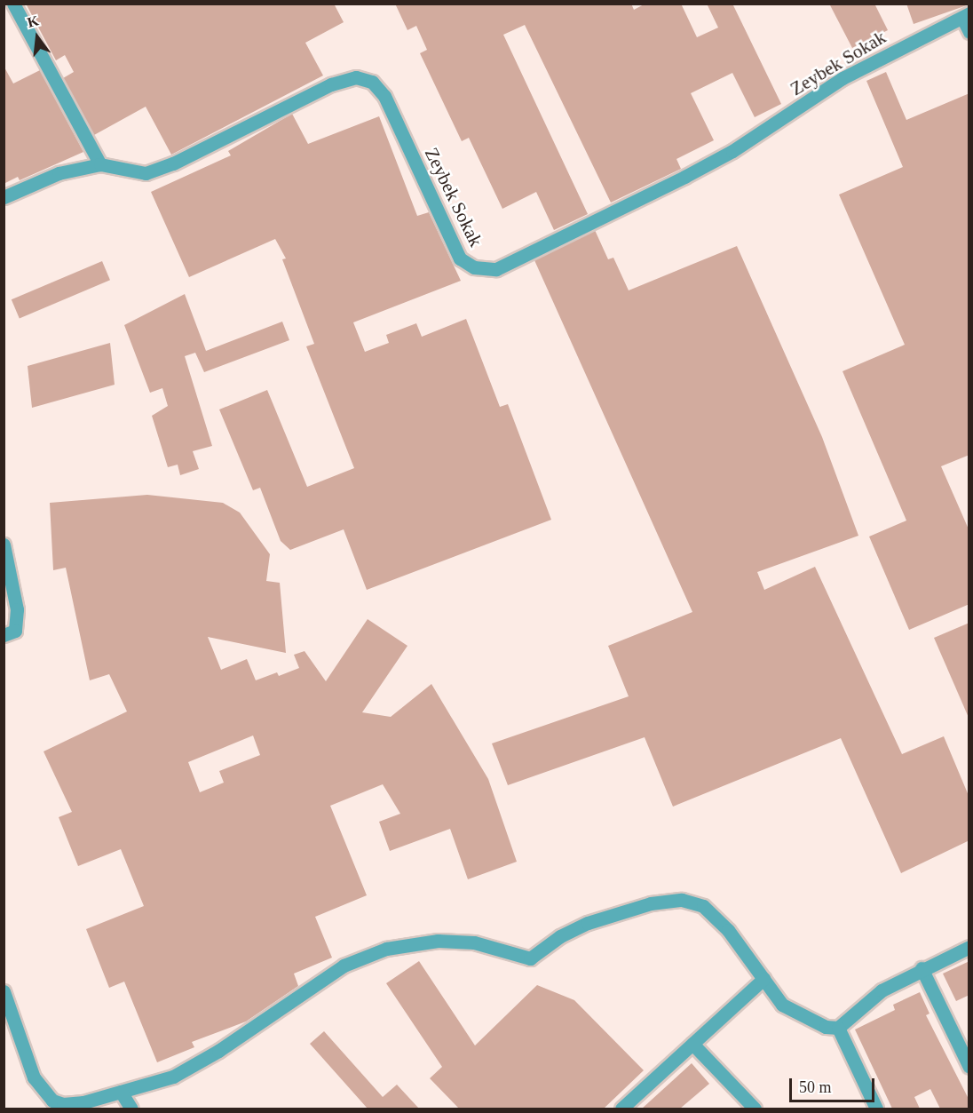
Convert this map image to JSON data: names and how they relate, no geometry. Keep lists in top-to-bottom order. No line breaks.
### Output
{"streets":{"street":["Zeybek Sokak"]},"scale_bar":"50 m","north":"top"}
